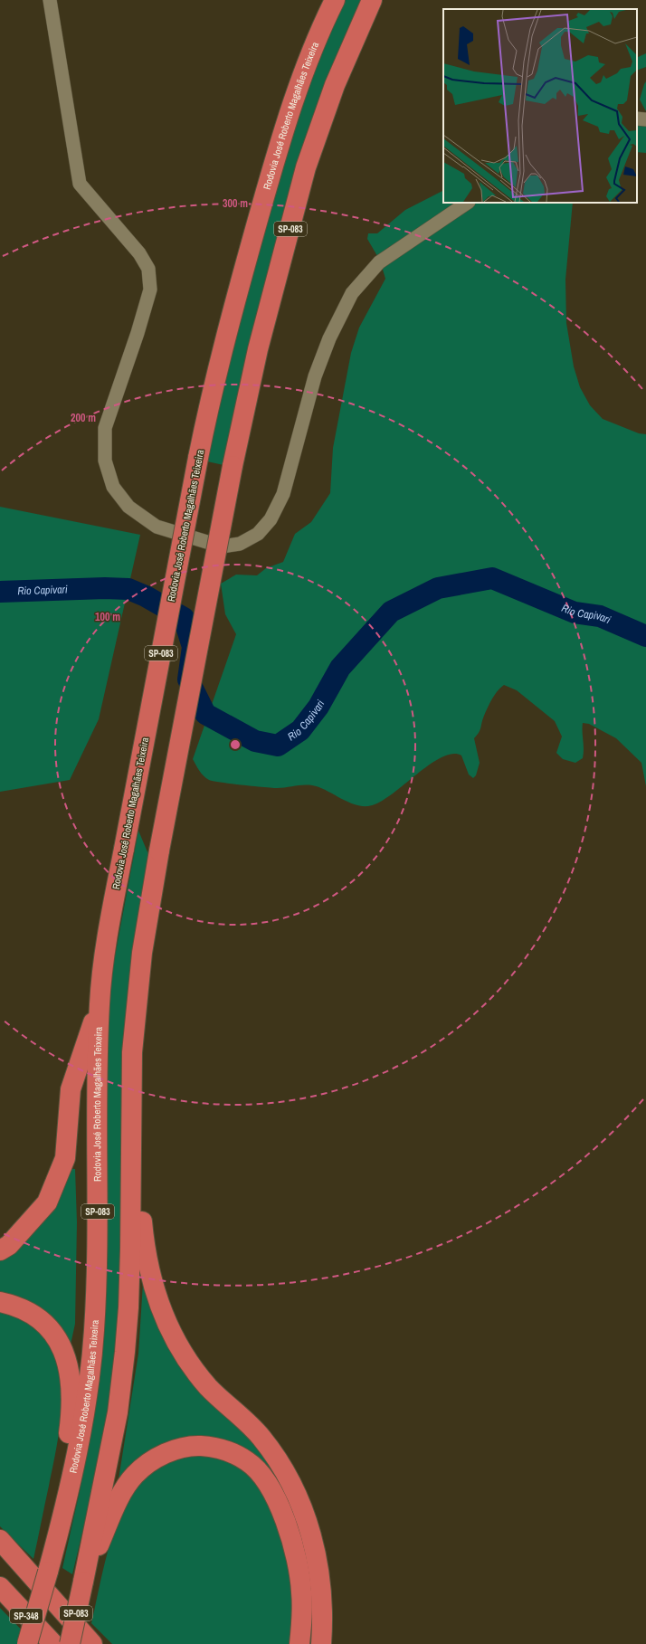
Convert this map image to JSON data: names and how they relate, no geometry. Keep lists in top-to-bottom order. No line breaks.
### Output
{"streets":{"highway":["Rodovia José Roberto Magalhães Teixeira","SP-083","SP-348"]},"water":["Rio Capivari"],"rings":["300 m","200 m","100 m"]}
